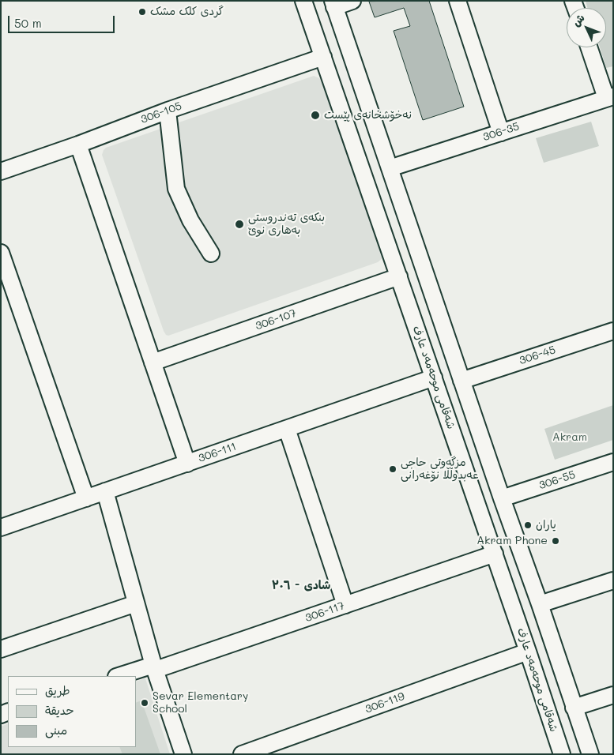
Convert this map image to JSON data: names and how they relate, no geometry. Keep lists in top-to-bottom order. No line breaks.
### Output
{"streets":{"street":["306-105","306-35","306-107","306-45","شەقامی موحەمەد عارف","306-111","306-55","306-117","306-119"]},"crossings":[["306-105","شەقامی موحەمەد عارف"],["306-107","شەقامی موحەمەد عارف"],["شەقامی موحەمەد عارف","306-111"],["شەقامی موحەمەد عارف","306-55"],["شەقامی موحەمەد عارف","306-117"],["شەقامی موحەمەد عارف","306-119"]],"districts":["شادی - ٣٠٦"],"parks":["Akram"],"places":["گردی کلک مشک","نەخۆشخانەی پێست","بنکەی تەندروستی بەهاری نوێ","مزگەوتی حاجی عەبدوڵڵا نۆغەرانی","یاران","Akram Phone","Sevar Elementary School"],"legend":["طريق","حديقة","مبنى"],"scale_bar":"50 m","north":"top left"}
